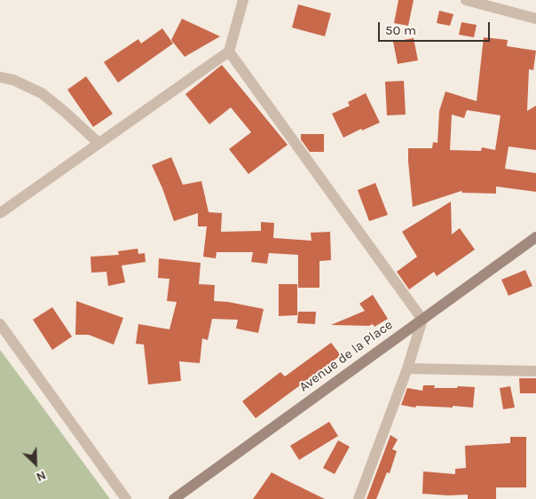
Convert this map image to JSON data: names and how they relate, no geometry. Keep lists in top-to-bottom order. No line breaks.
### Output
{"streets":{"street":["Avenue de la Place"]},"scale_bar":"50 m","north":"bottom right"}
